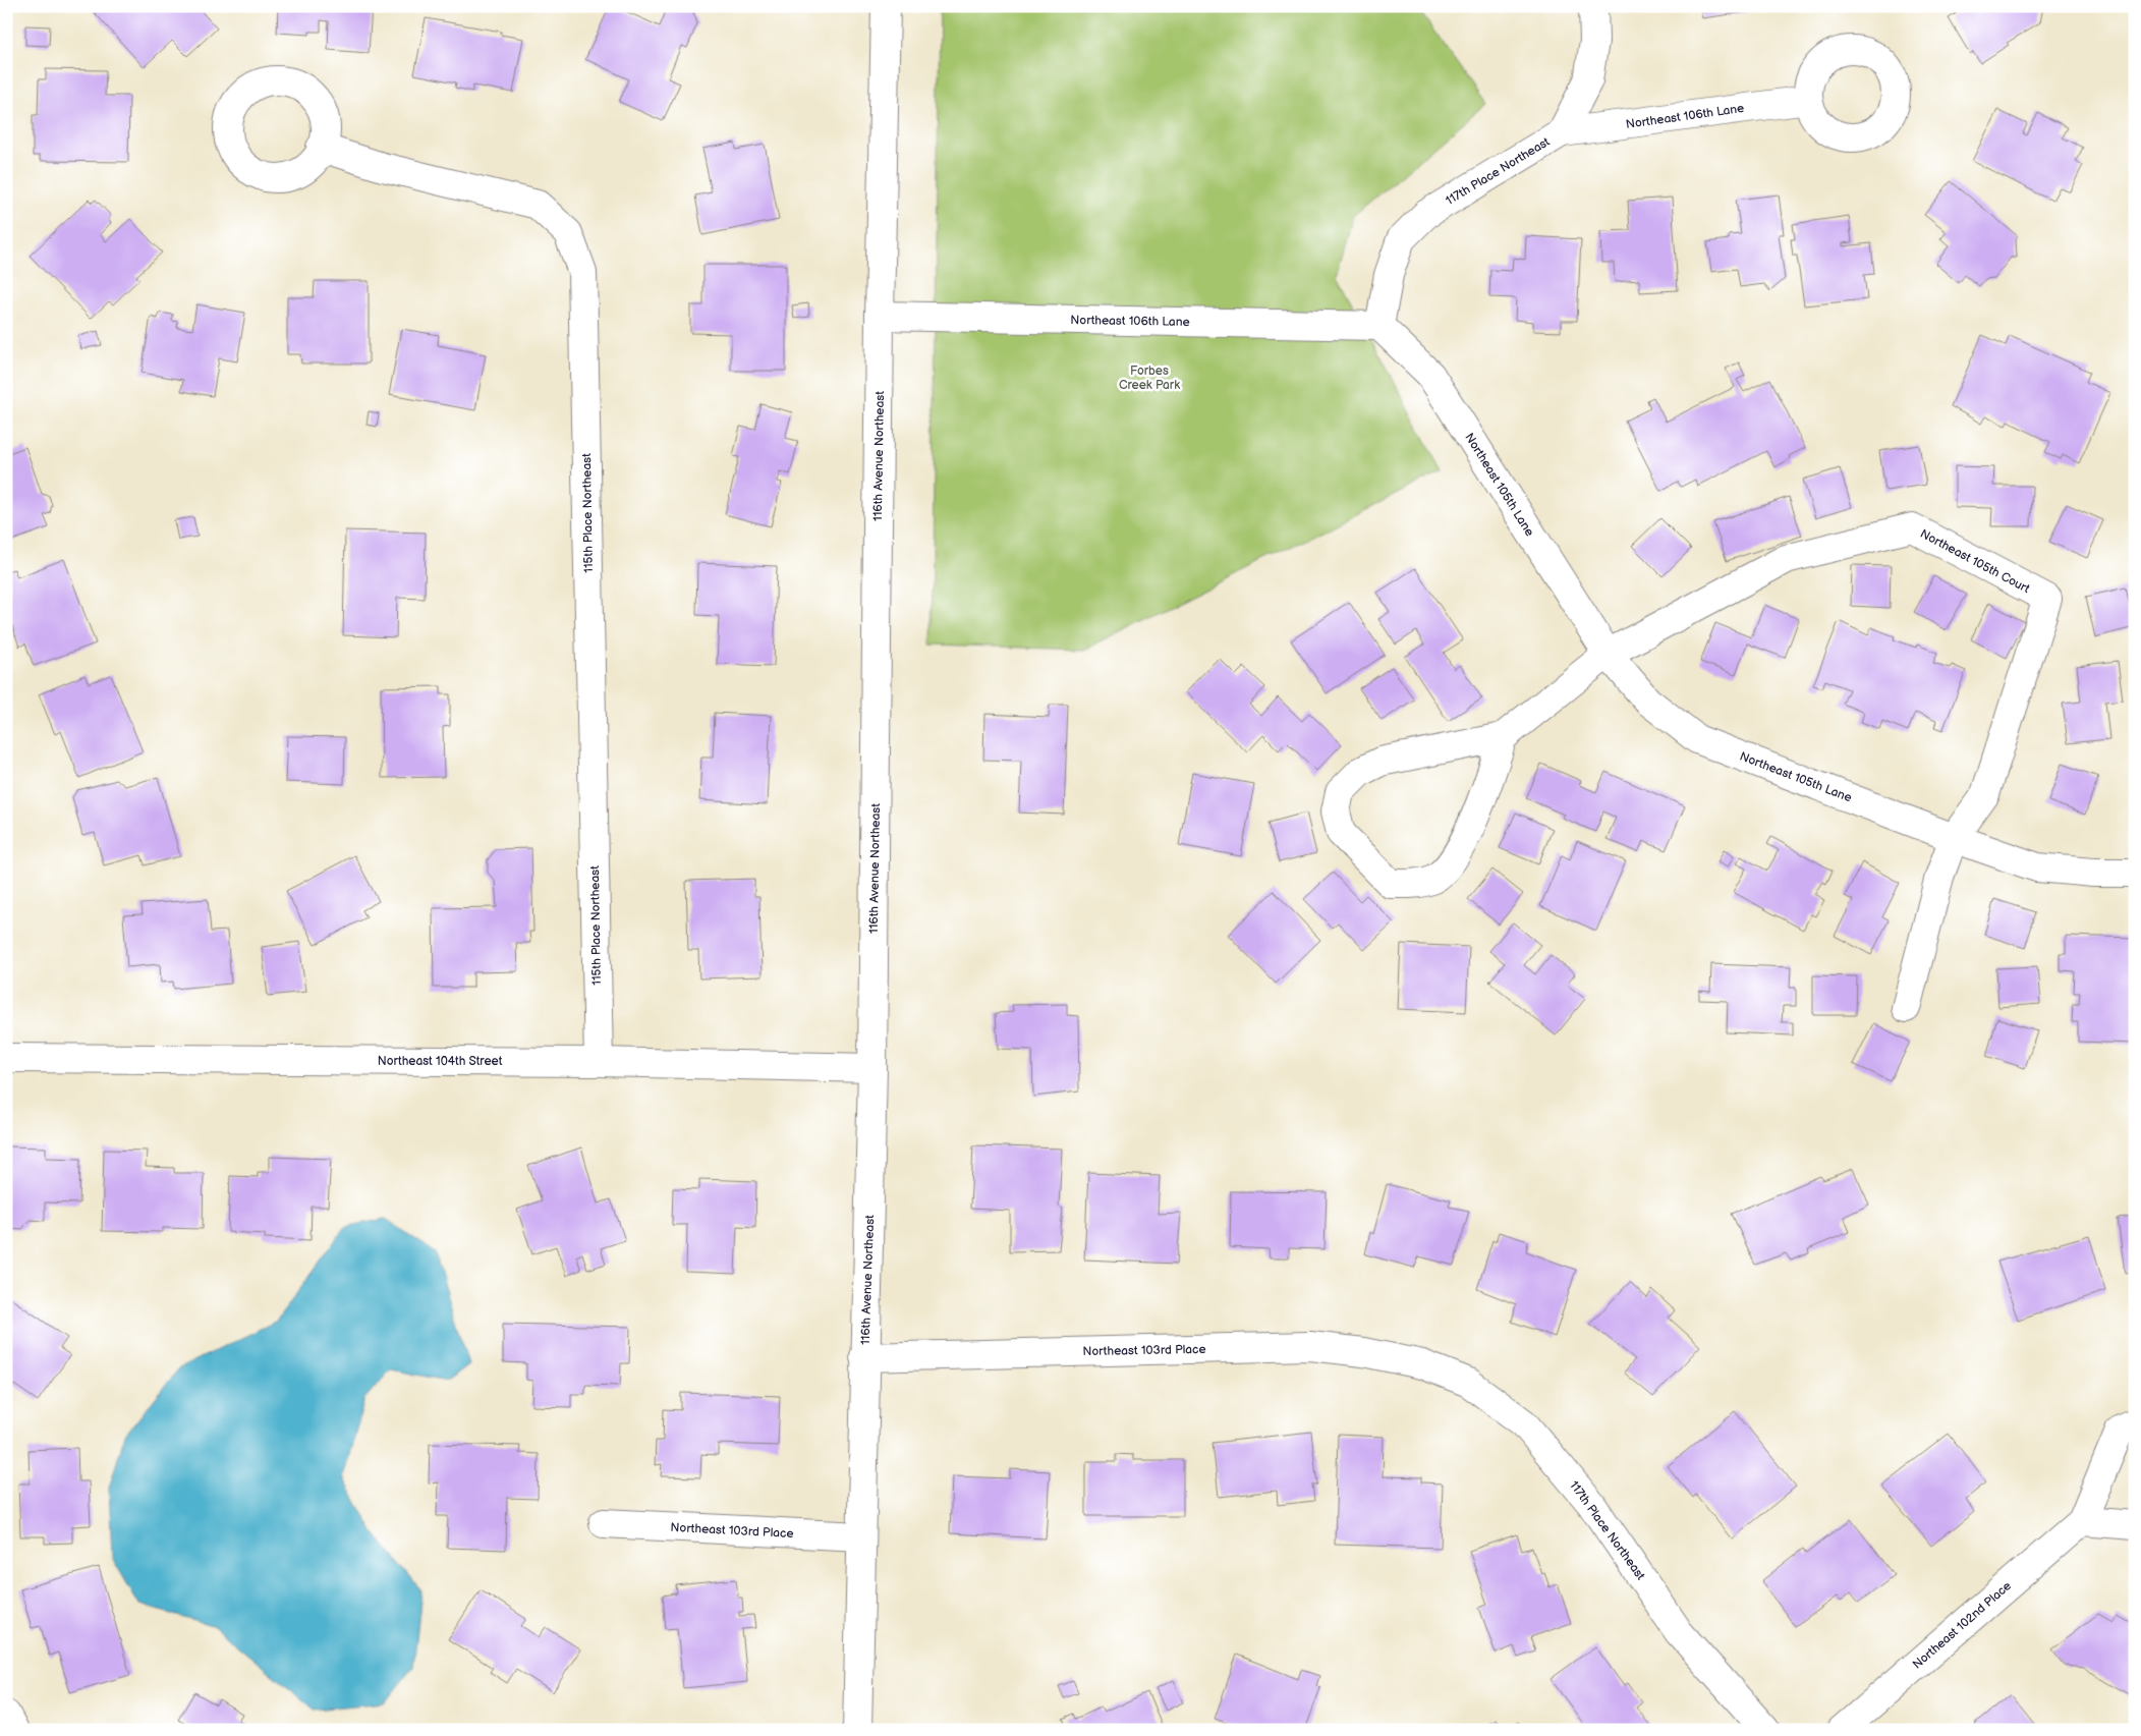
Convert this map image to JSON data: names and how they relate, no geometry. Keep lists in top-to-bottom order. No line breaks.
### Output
{"streets":{"street":["Northeast 106th Lane","117th Place Northeast","116th Avenue Northeast","Northeast 105th Lane","115th Place Northeast","Northeast 105th Court","Northeast 104th Street","Northeast 103rd Place","Northeast 102nd Place"]},"crossings":[["Northeast 106th Lane","117th Place Northeast"],["Northeast 106th Lane","116th Avenue Northeast"],["Northeast 106th Lane","Northeast 105th Lane"],["117th Place Northeast","Northeast 105th Lane"],["117th Place Northeast","Northeast 103rd Place"],["116th Avenue Northeast","Northeast 104th Street"],["116th Avenue Northeast","Northeast 103rd Place"],["Northeast 105th Lane","Northeast 105th Court"],["115th Place Northeast","Northeast 104th Street"]],"parks":["Forbes Creek Park"]}
